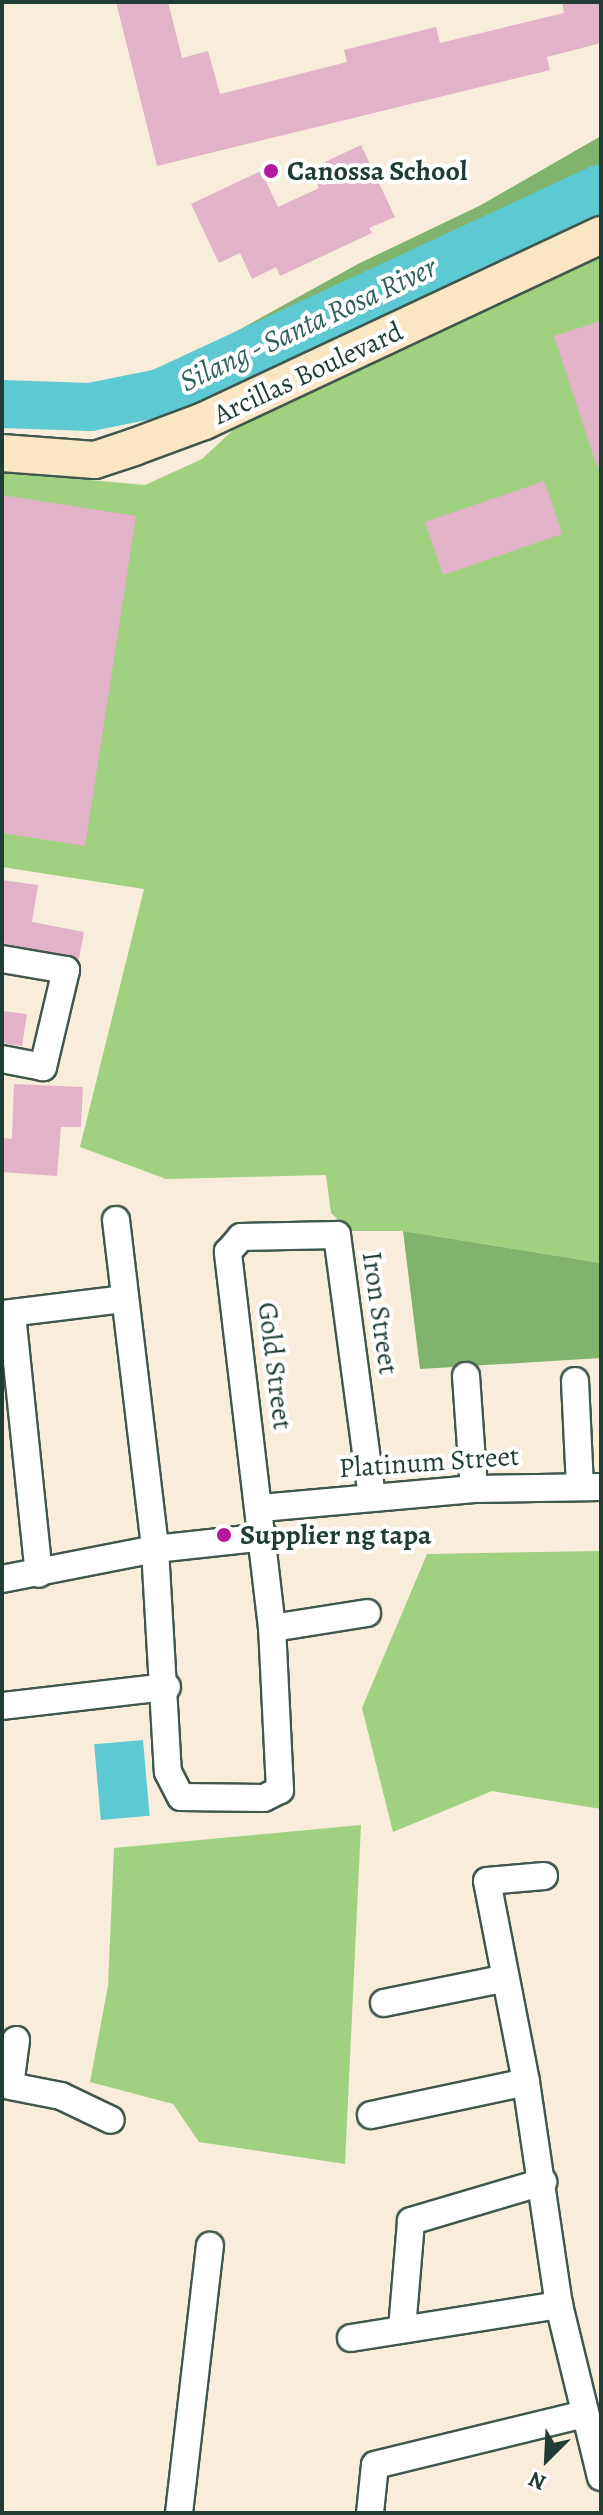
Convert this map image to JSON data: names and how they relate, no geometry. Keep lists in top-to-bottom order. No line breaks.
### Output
{"streets":{"main road":["Arcillas Boulevard"],"street":["Iron Street","Gold Street","Platinum Street"]},"crossings":[["Iron Street","Gold Street"],["Iron Street","Platinum Street"],["Gold Street","Platinum Street"]],"water":["Silang - Santa Rosa River"],"places":["Canossa School","Supplier ng tapa"],"north":"bottom left"}
